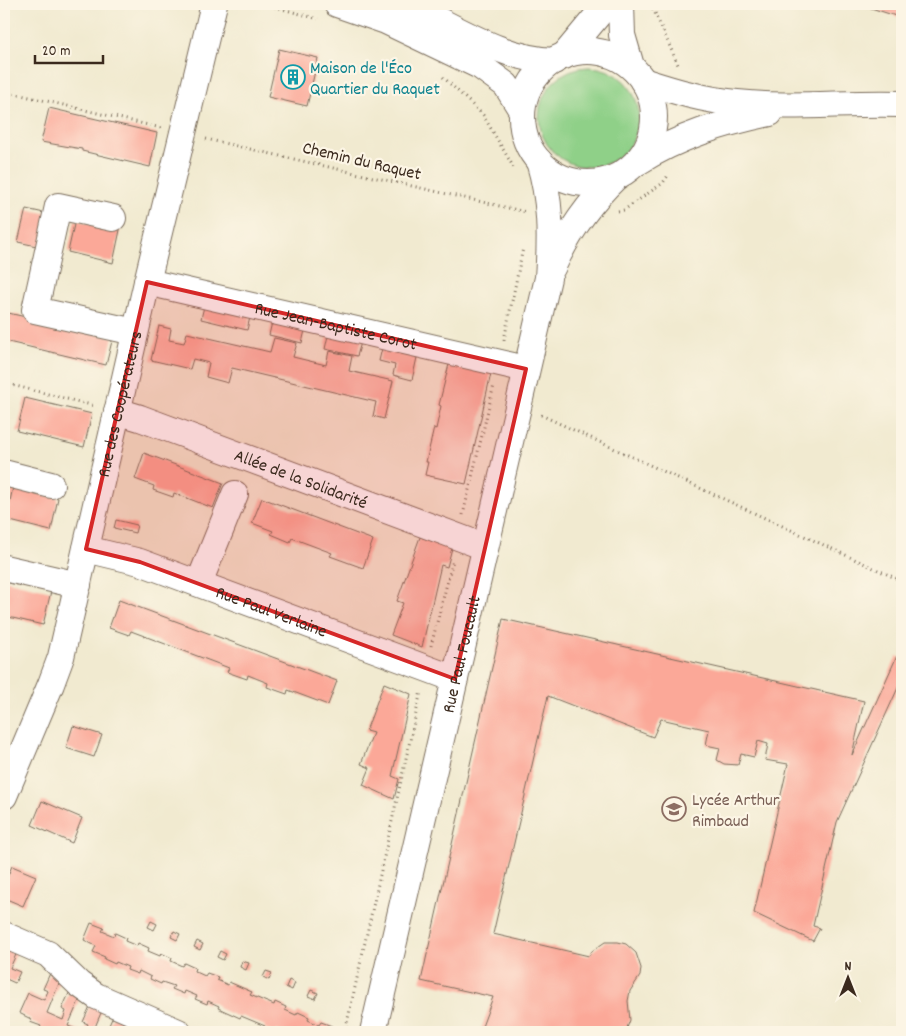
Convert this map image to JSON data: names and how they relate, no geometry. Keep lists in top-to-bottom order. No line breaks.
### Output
{"streets":{"street":["Rue Jean-Baptiste Corot","Rue des Coopérateurs","Allée de la Solidarité","Rue Paul Verlaine","Rue Paul Foucault"],"path":["Chemin du Raquet"]},"crossings":[["Chemin du Raquet","Rue des Coopérateurs"],["Rue Jean-Baptiste Corot","Rue des Coopérateurs"],["Rue Jean-Baptiste Corot","Rue Paul Foucault"],["Rue des Coopérateurs","Allée de la Solidarité"],["Rue des Coopérateurs","Rue Paul Verlaine"],["Allée de la Solidarité","Rue Paul Foucault"],["Rue Paul Verlaine","Rue Paul Foucault"]],"places":{"building":["Maison de l'Éco Quartier du Raquet"],"school or university":["Lycée Arthur Rimbaud"]},"scale_bar":"20 m","north":"top"}
